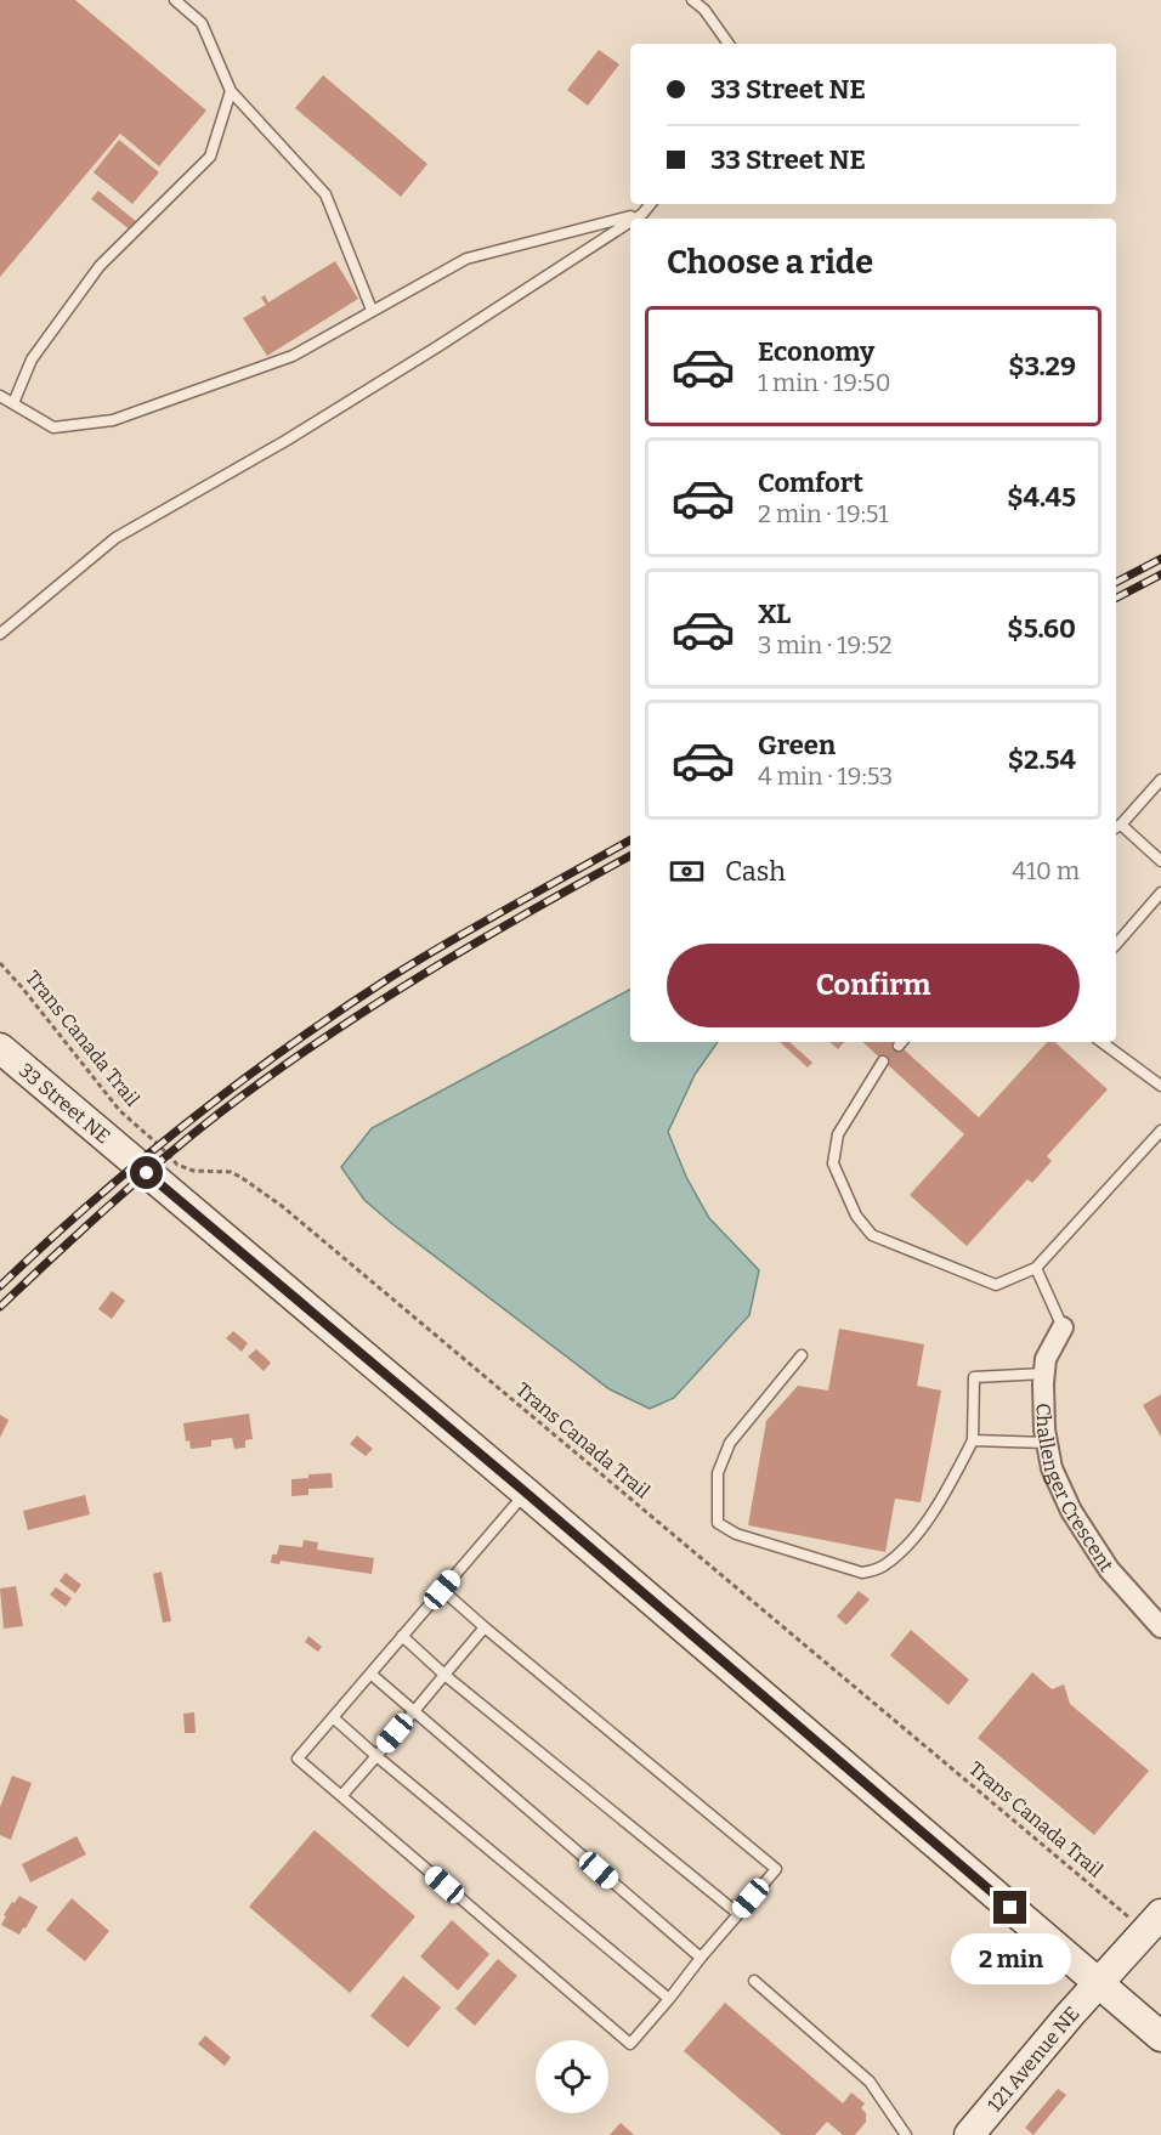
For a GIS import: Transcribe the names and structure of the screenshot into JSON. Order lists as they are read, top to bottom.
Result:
{
  "streets": {
    "street": ["33 Street NE", "Challenger Crescent", "121 Avenue NE"],
    "path": ["Trans Canada Trail"]
  },
  "crossings": [
    ["Trans Canada Trail", "121 Avenue NE"],
    ["33 Street NE", "121 Avenue NE"]
  ],
  "page": {
    "banner": ["33 Street NE", "33 Street NE"],
    "heading": "Choose a ride",
    "list": [
      {
        "name": "Economy",
        "note": "1 min · 19:50",
        "value": "$3.29"
      },
      {
        "name": "Comfort",
        "note": "2 min · 19:51",
        "value": "$4.45"
      },
      {
        "name": "XL",
        "note": "3 min · 19:52",
        "value": "$5.60"
      },
      {
        "name": "Green",
        "note": "4 min · 19:53",
        "value": "$2.54"
      }
    ],
    "pay": ["Cash", "410 m"],
    "buttons": "Confirm",
    "bubble": "2 min"
  }
}
